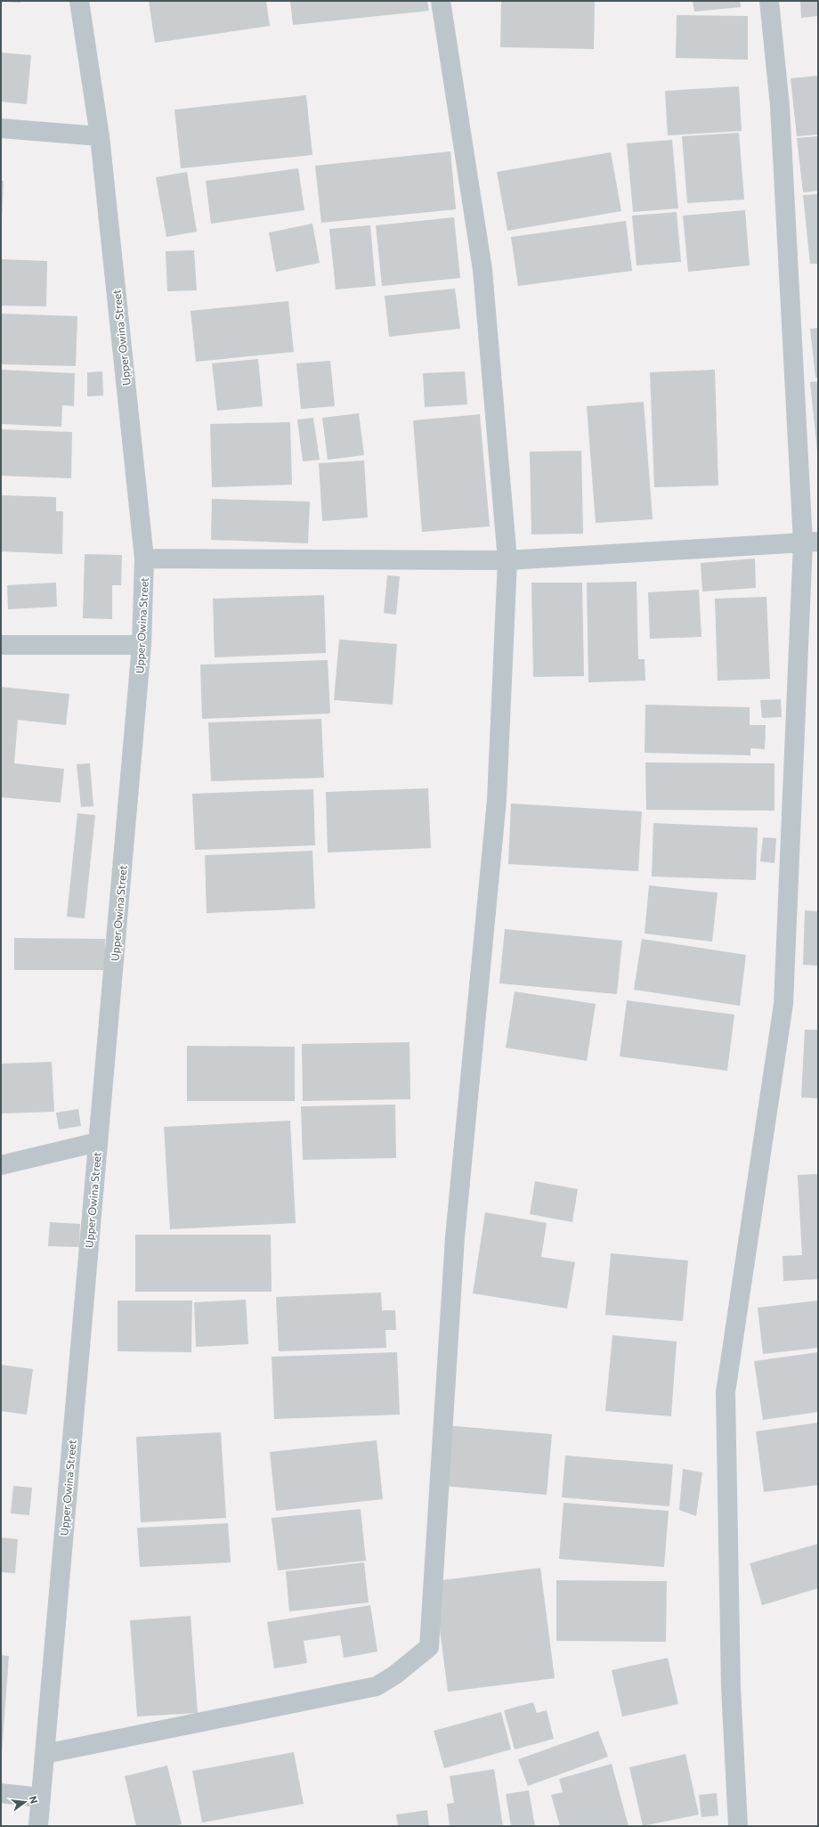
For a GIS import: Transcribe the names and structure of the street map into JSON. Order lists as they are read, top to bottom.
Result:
{
  "streets": {
    "street": ["Upper Owina Street"]
  },
  "north": "right"
}
